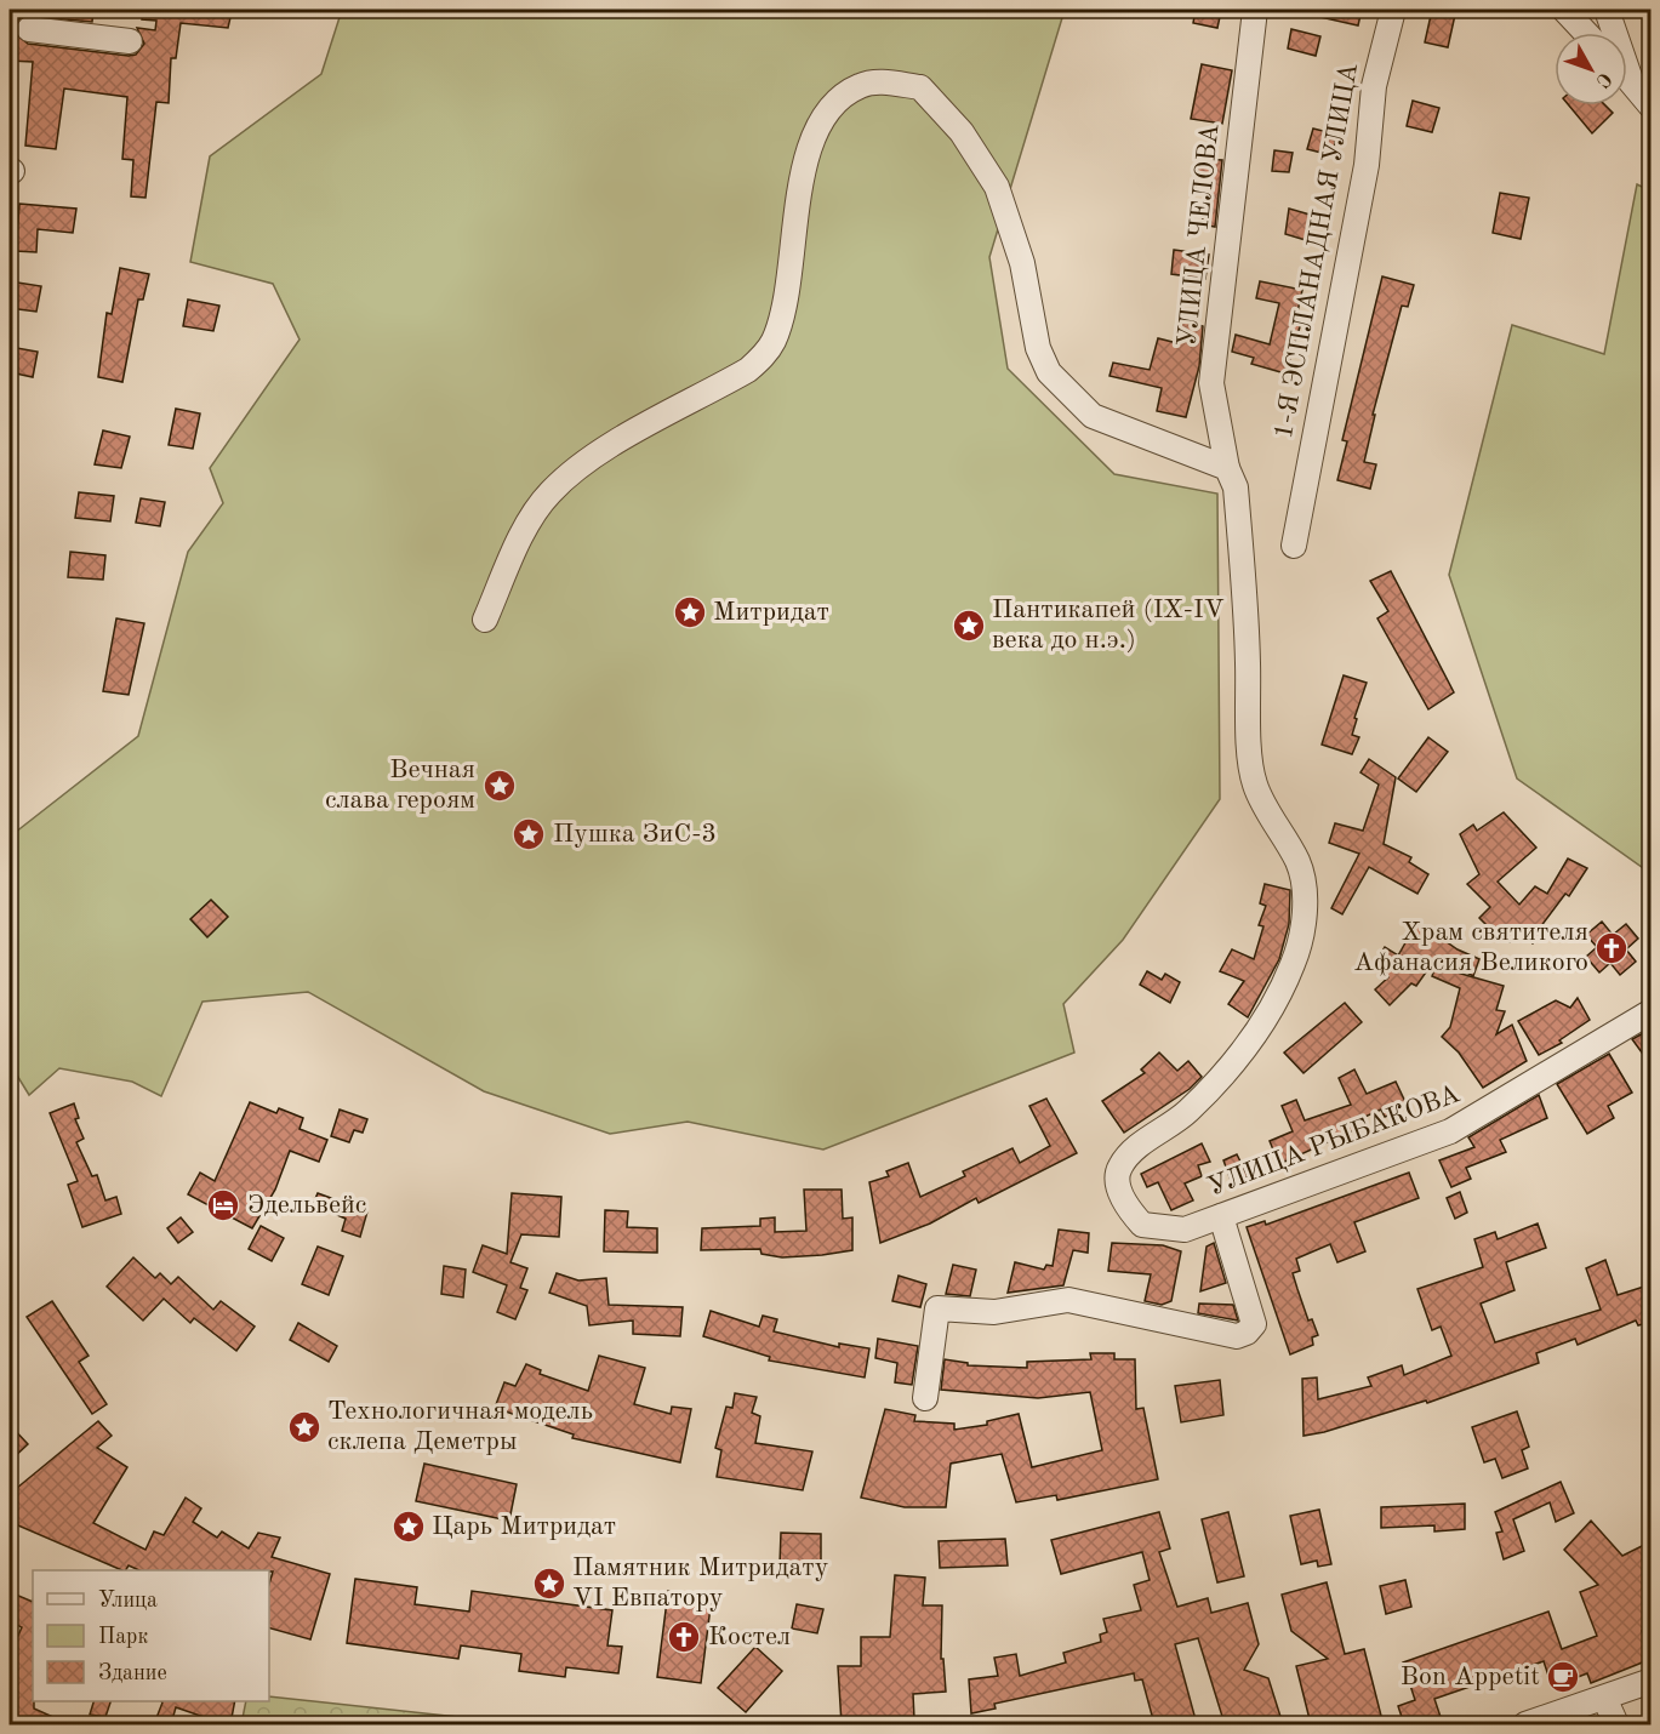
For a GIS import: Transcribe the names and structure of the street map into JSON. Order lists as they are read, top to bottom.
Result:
{
  "streets": {
    "street": ["УЛИЦА ЧЕЛОВА", "1-Я ЭСПЛАНАДНАЯ УЛИЦА", "УЛИЦА РЫБАКОВА"]
  },
  "crossings": [
    ["УЛИЦА ЧЕЛОВА", "УЛИЦА РЫБАКОВА"]
  ],
  "places": {
    "place": [
      "Митридат",
      "Пантикапей (IX-IV века до н.э.)",
      "Вечная слава героям",
      "Пушка ЗиС-3",
      "Технологичная модель склепа Деметры",
      "Царь Митридат",
      "Памятник Митридату VI Евпатору"
    ],
    "church": ["Храм святителя Афанасия Великого", "Костел"],
    "hotel": ["Эдельвейс"],
    "cafe": ["Bon Appetit"]
  },
  "legend": ["Улица", "Парк", "Здание"],
  "north": "bottom right"
}
